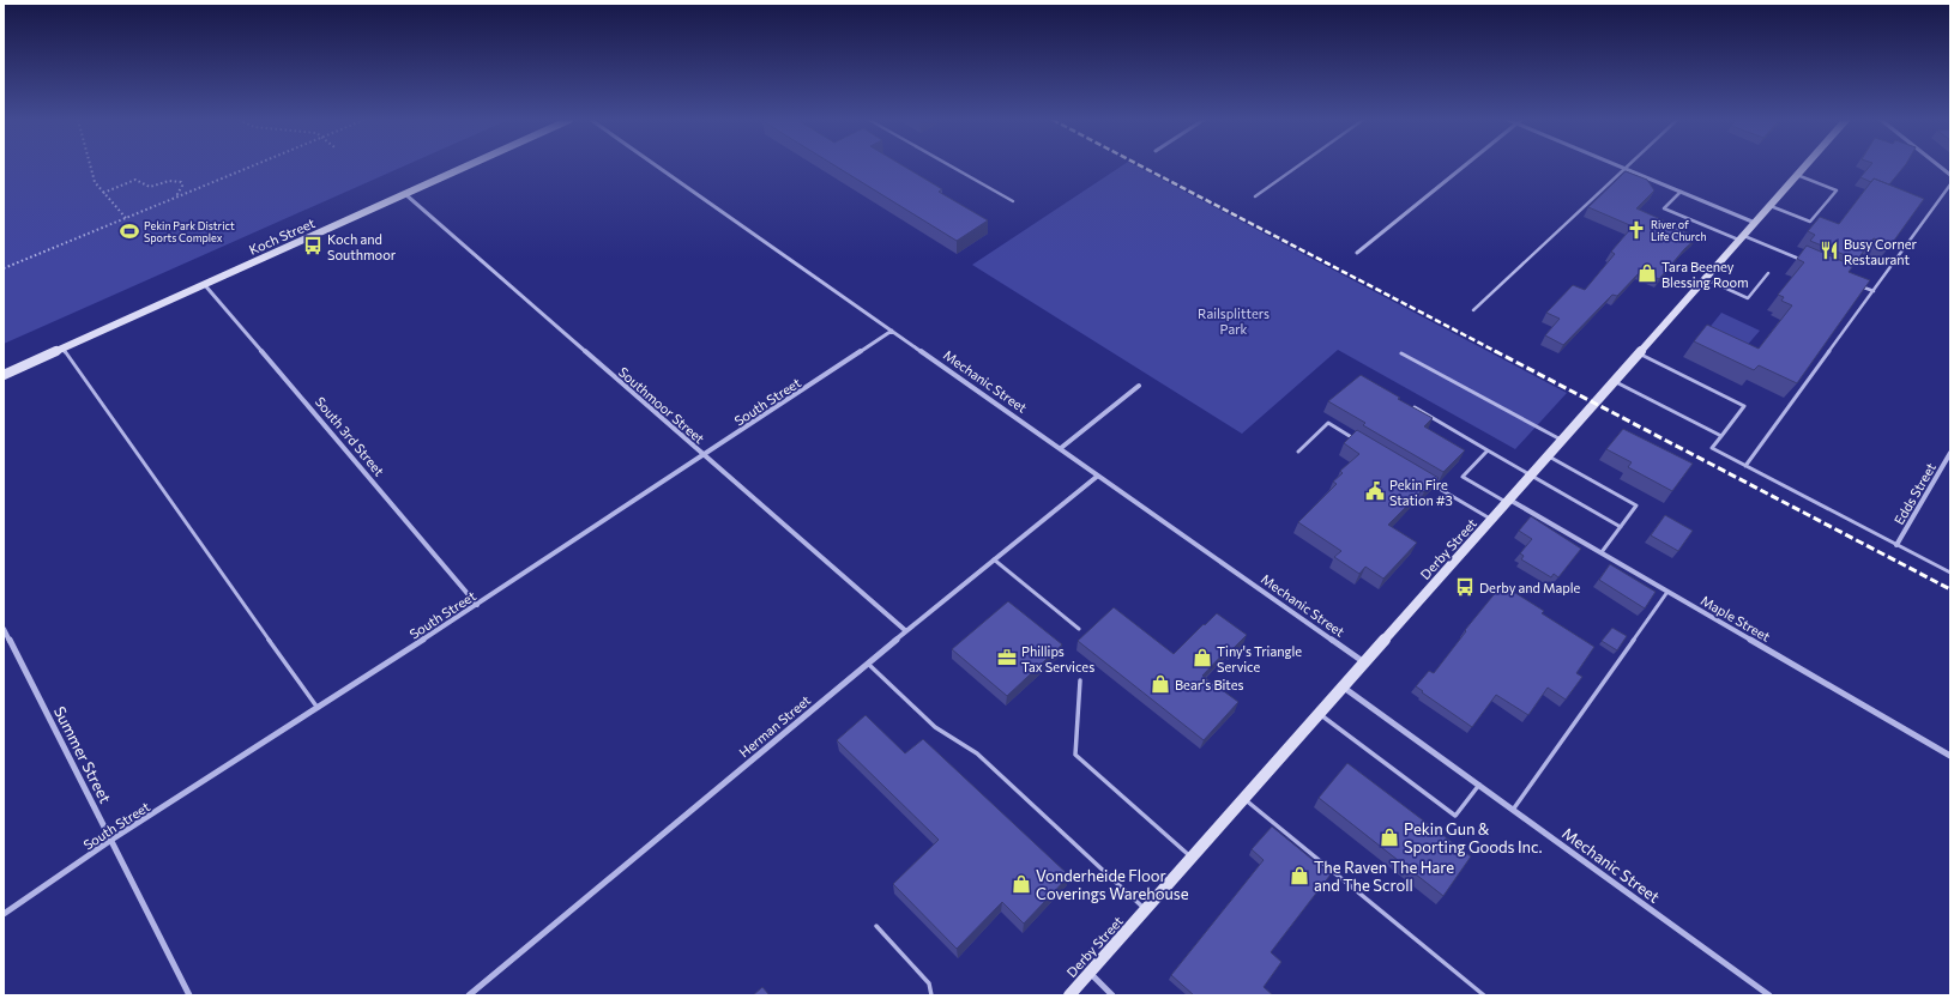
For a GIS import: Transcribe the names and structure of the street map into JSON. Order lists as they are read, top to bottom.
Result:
{
  "streets": {
    "main road": ["Koch Street", "Derby Street"],
    "street": [
      "Mechanic Street",
      "South Street",
      "Southmoor Street",
      "South 3rd Street",
      "Edds Street",
      "Maple Street",
      "Herman Street",
      "Summer Street"
    ]
  },
  "crossings": [
    ["Koch Street", "Southmoor Street"],
    ["Koch Street", "South 3rd Street"],
    ["Mechanic Street", "South Street"],
    ["Mechanic Street", "Derby Street"],
    ["Mechanic Street", "Herman Street"],
    ["South Street", "Southmoor Street"],
    ["South Street", "South 3rd Street"],
    ["South Street", "Summer Street"],
    ["Southmoor Street", "Herman Street"],
    ["Derby Street", "Maple Street"]
  ],
  "parks": ["Railsplitters Park"],
  "places": {
    "church": ["River of Life Church"],
    "sports": ["Pekin Park District Sports Complex"],
    "bus stop": ["Koch and Southmoor", "Derby and Maple"],
    "restaurant": ["Busy Corner Restaurant"],
    "shop": [
      "Tara Beeney Blessing Room",
      "Tiny's Triangle Service",
      "Bear's Bites",
      "Pekin Gun & Sporting Goods Inc.",
      "The Raven The Hare and The Scroll",
      "Vonderheide Floor Coverings Warehouse"
    ],
    "public building": ["Pekin Fire Station #3"],
    "office": ["Phillips Tax Services"]
  }
}
